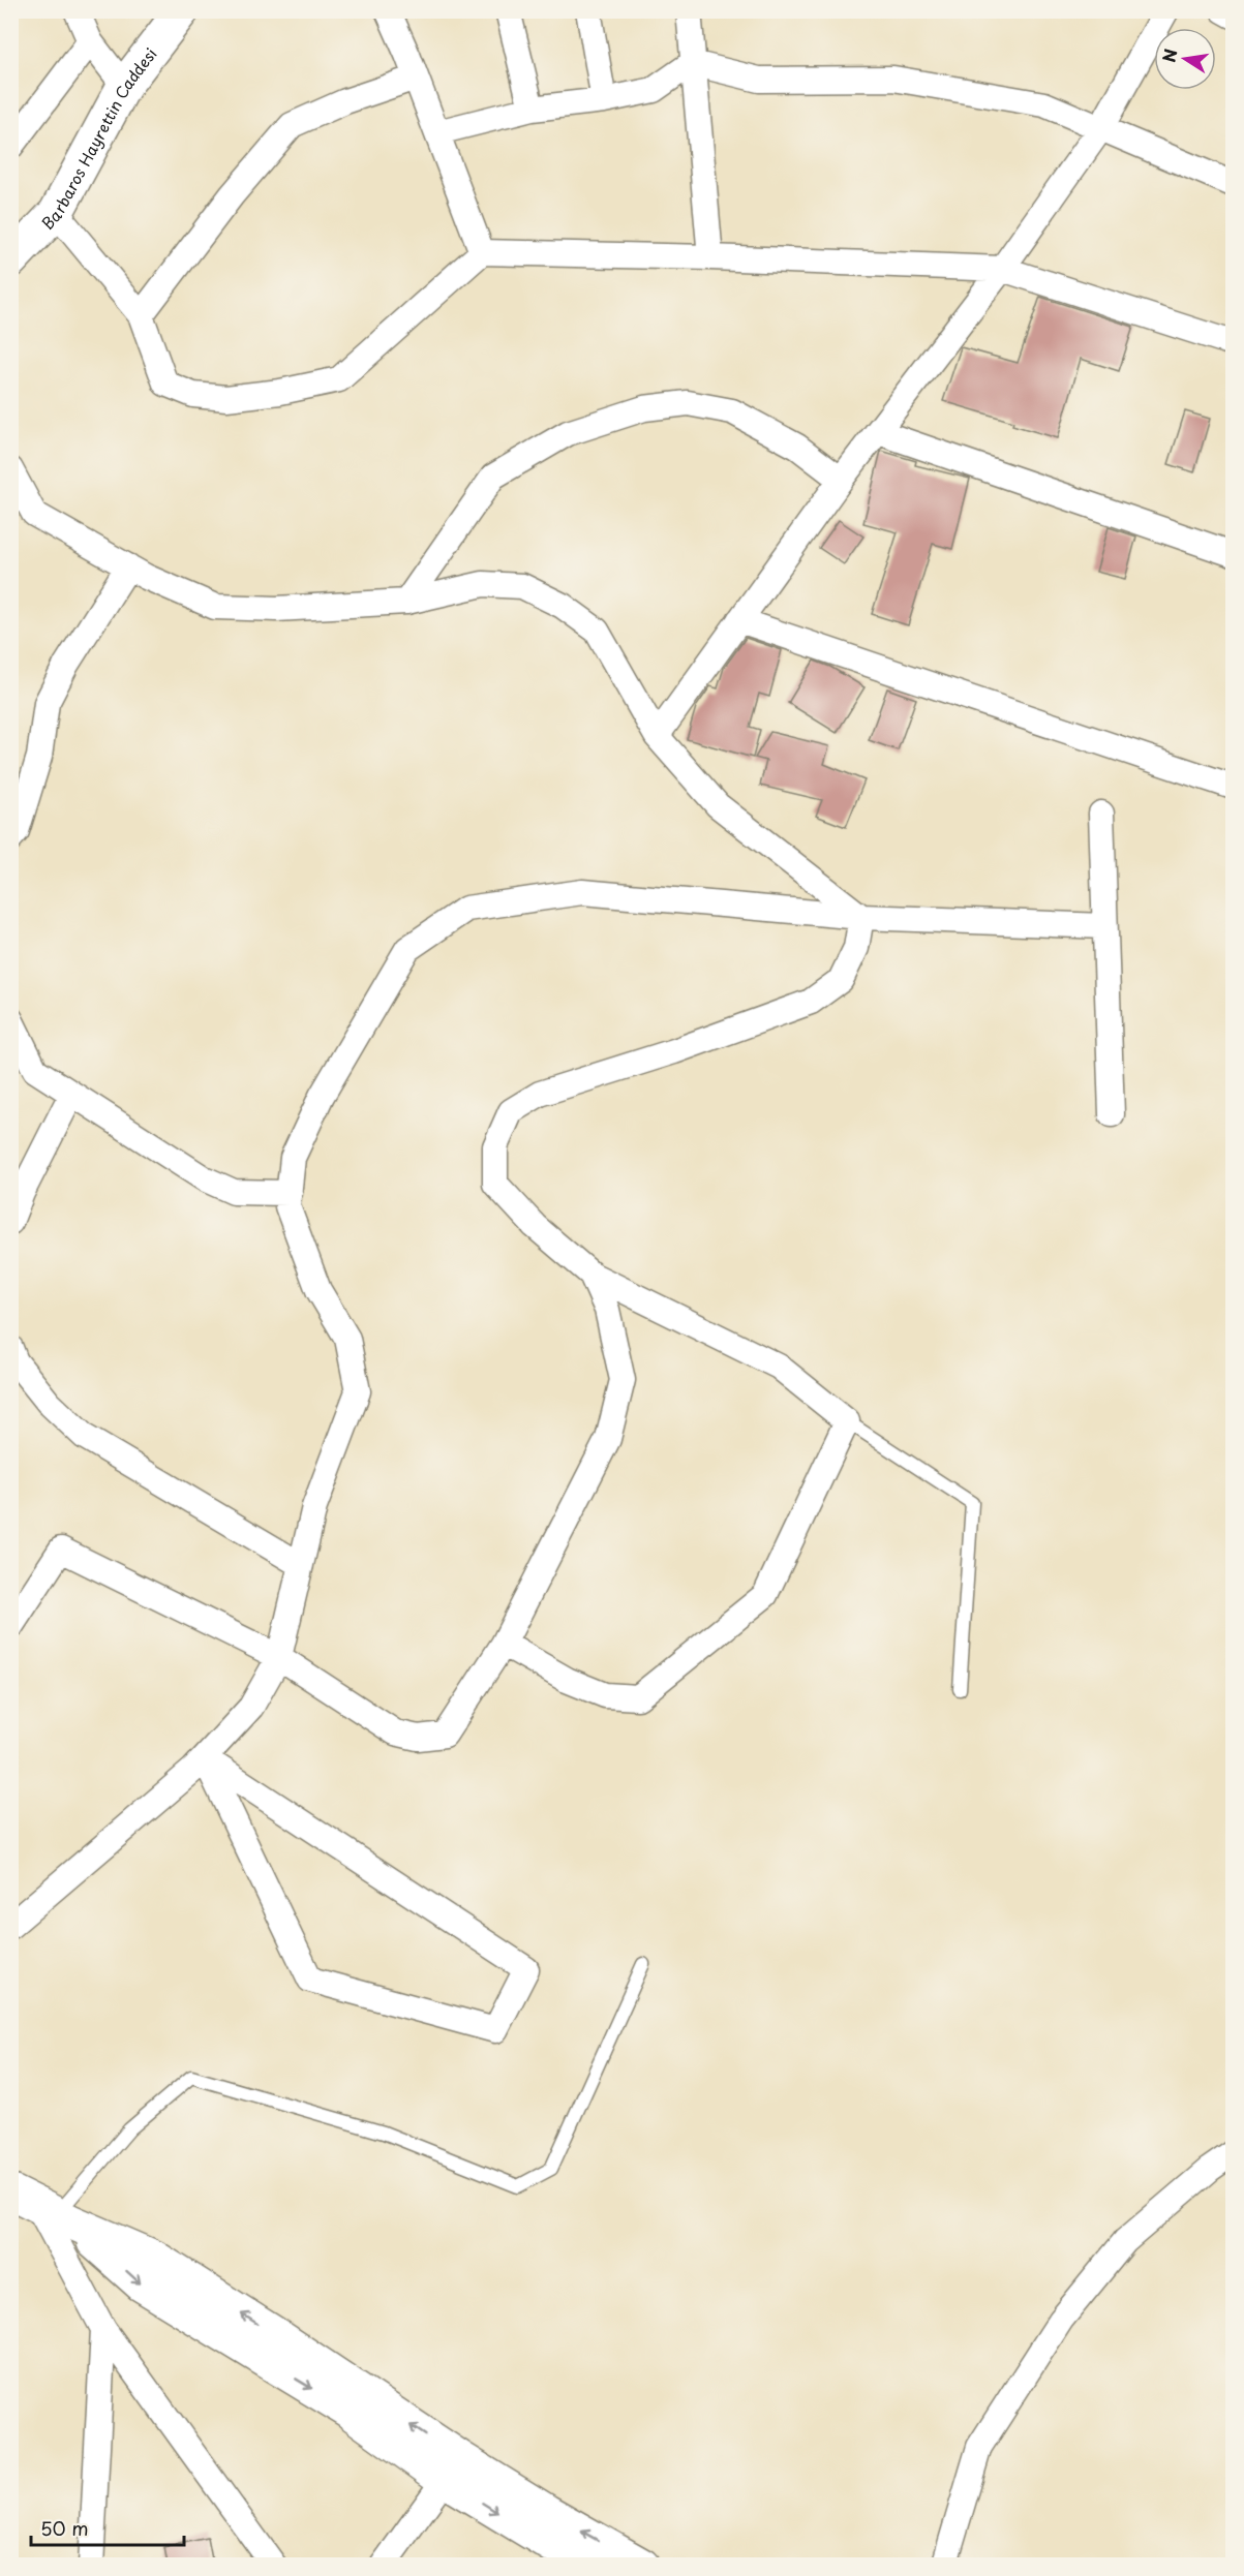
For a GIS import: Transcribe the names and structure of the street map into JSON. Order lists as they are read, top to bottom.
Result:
{
  "streets": {
    "main road": ["Barbaros Hayrettin Caddesi"]
  },
  "scale_bar": "50 m",
  "north": "left"
}
